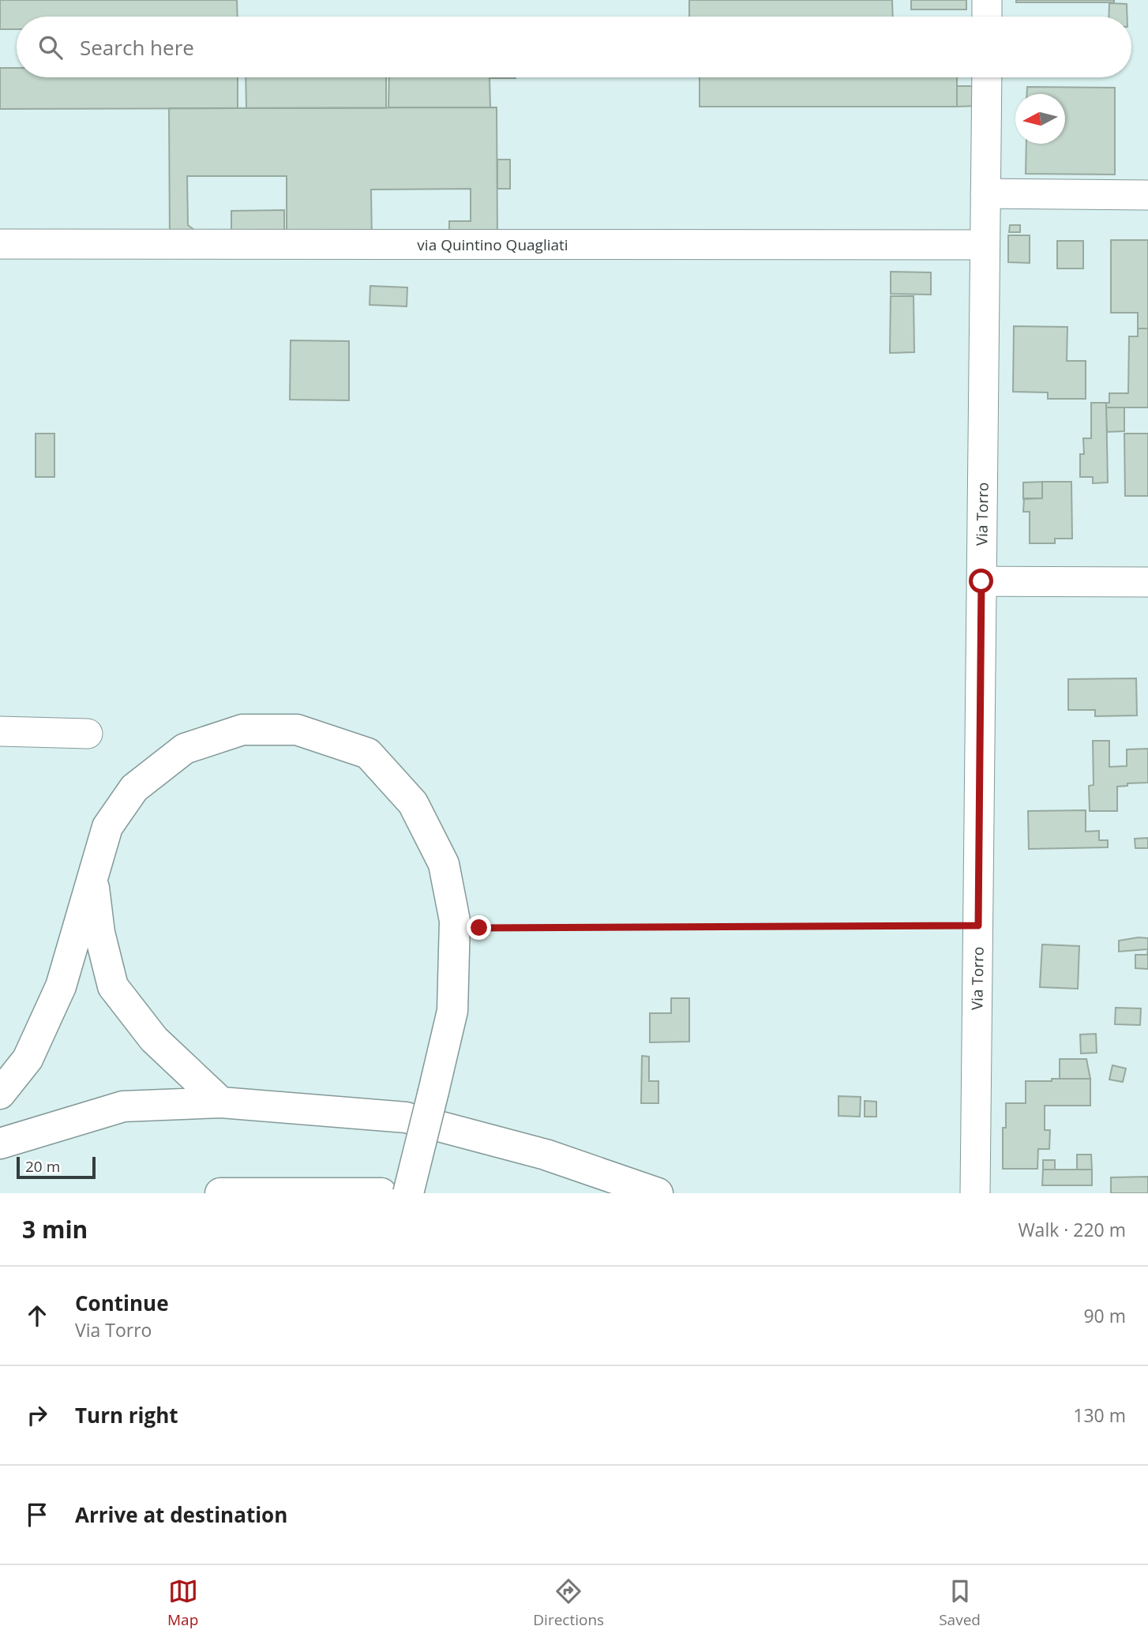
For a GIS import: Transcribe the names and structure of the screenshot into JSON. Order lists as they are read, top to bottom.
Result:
{
  "streets": {
    "street": ["via Quintino Quagliati", "Via Torro"]
  },
  "crossings": [
    ["via Quintino Quagliati", "Via Torro"]
  ],
  "scale_bar": "20 m",
  "north": "left",
  "page": {
    "search": "Search here",
    "scale": "20 m",
    "heading": ["3 min", "Walk · 220 m"],
    "list": [
      ["Continue", "Via Torro", "90 m"],
      ["Turn right", "130 m"],
      "Arrive at destination"
    ],
    "nav": ["Map", "Directions", "Saved"]
  }
}
